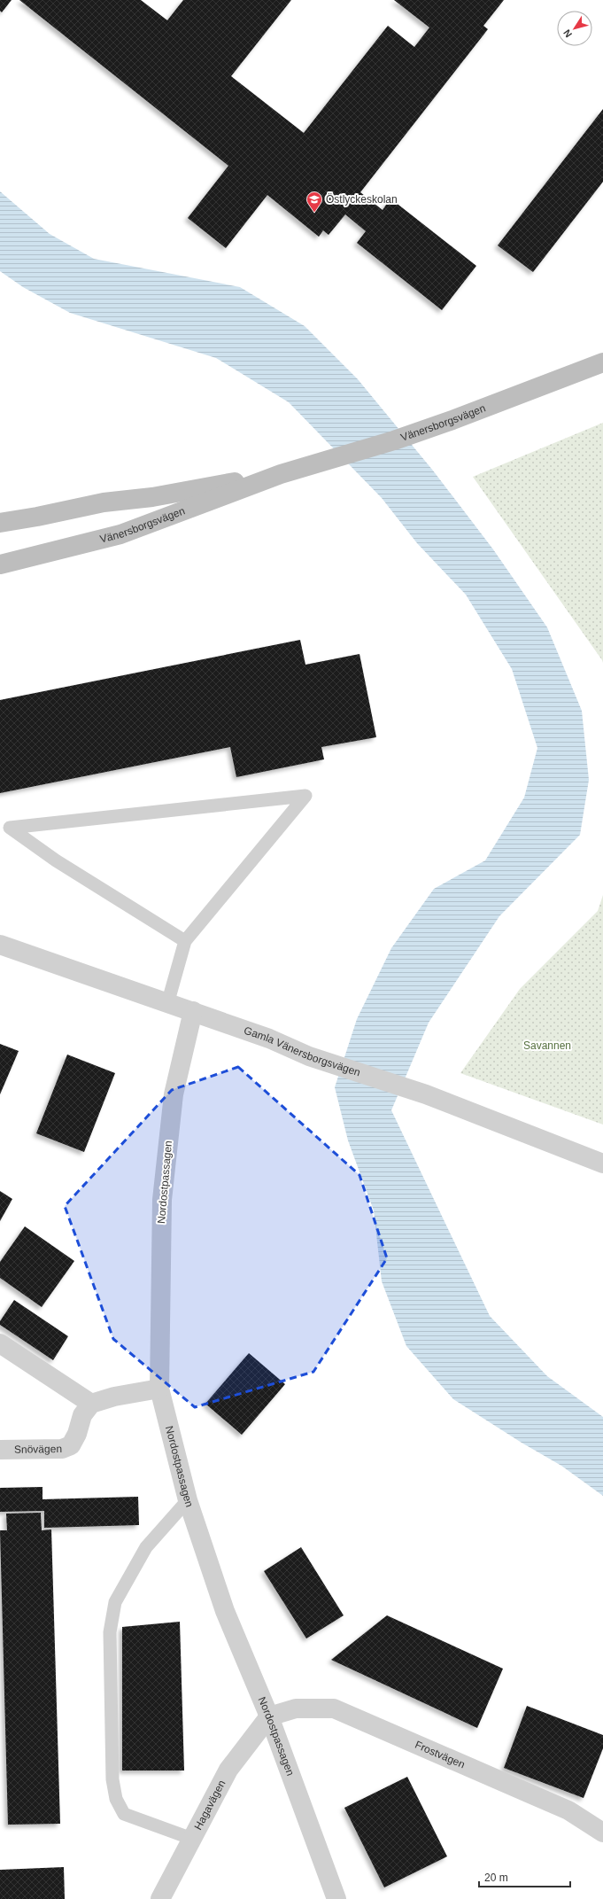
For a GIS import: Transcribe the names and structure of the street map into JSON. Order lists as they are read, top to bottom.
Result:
{
  "streets": {
    "main road": ["Vänersborgsvägen"],
    "street": [
      "Gamla Vänersborgsvägen",
      "Nordostpassagen",
      "Snövägen",
      "Frostvägen",
      "Hagavägen"
    ]
  },
  "crossings": [
    ["Gamla Vänersborgsvägen", "Nordostpassagen"],
    ["Nordostpassagen", "Frostvägen"],
    ["Nordostpassagen", "Hagavägen"],
    ["Frostvägen", "Hagavägen"]
  ],
  "parks": ["Savannen"],
  "places": {
    "school or university": ["Östlyckeskolan"]
  },
  "scale_bar": "20 m",
  "north": "bottom left"
}
